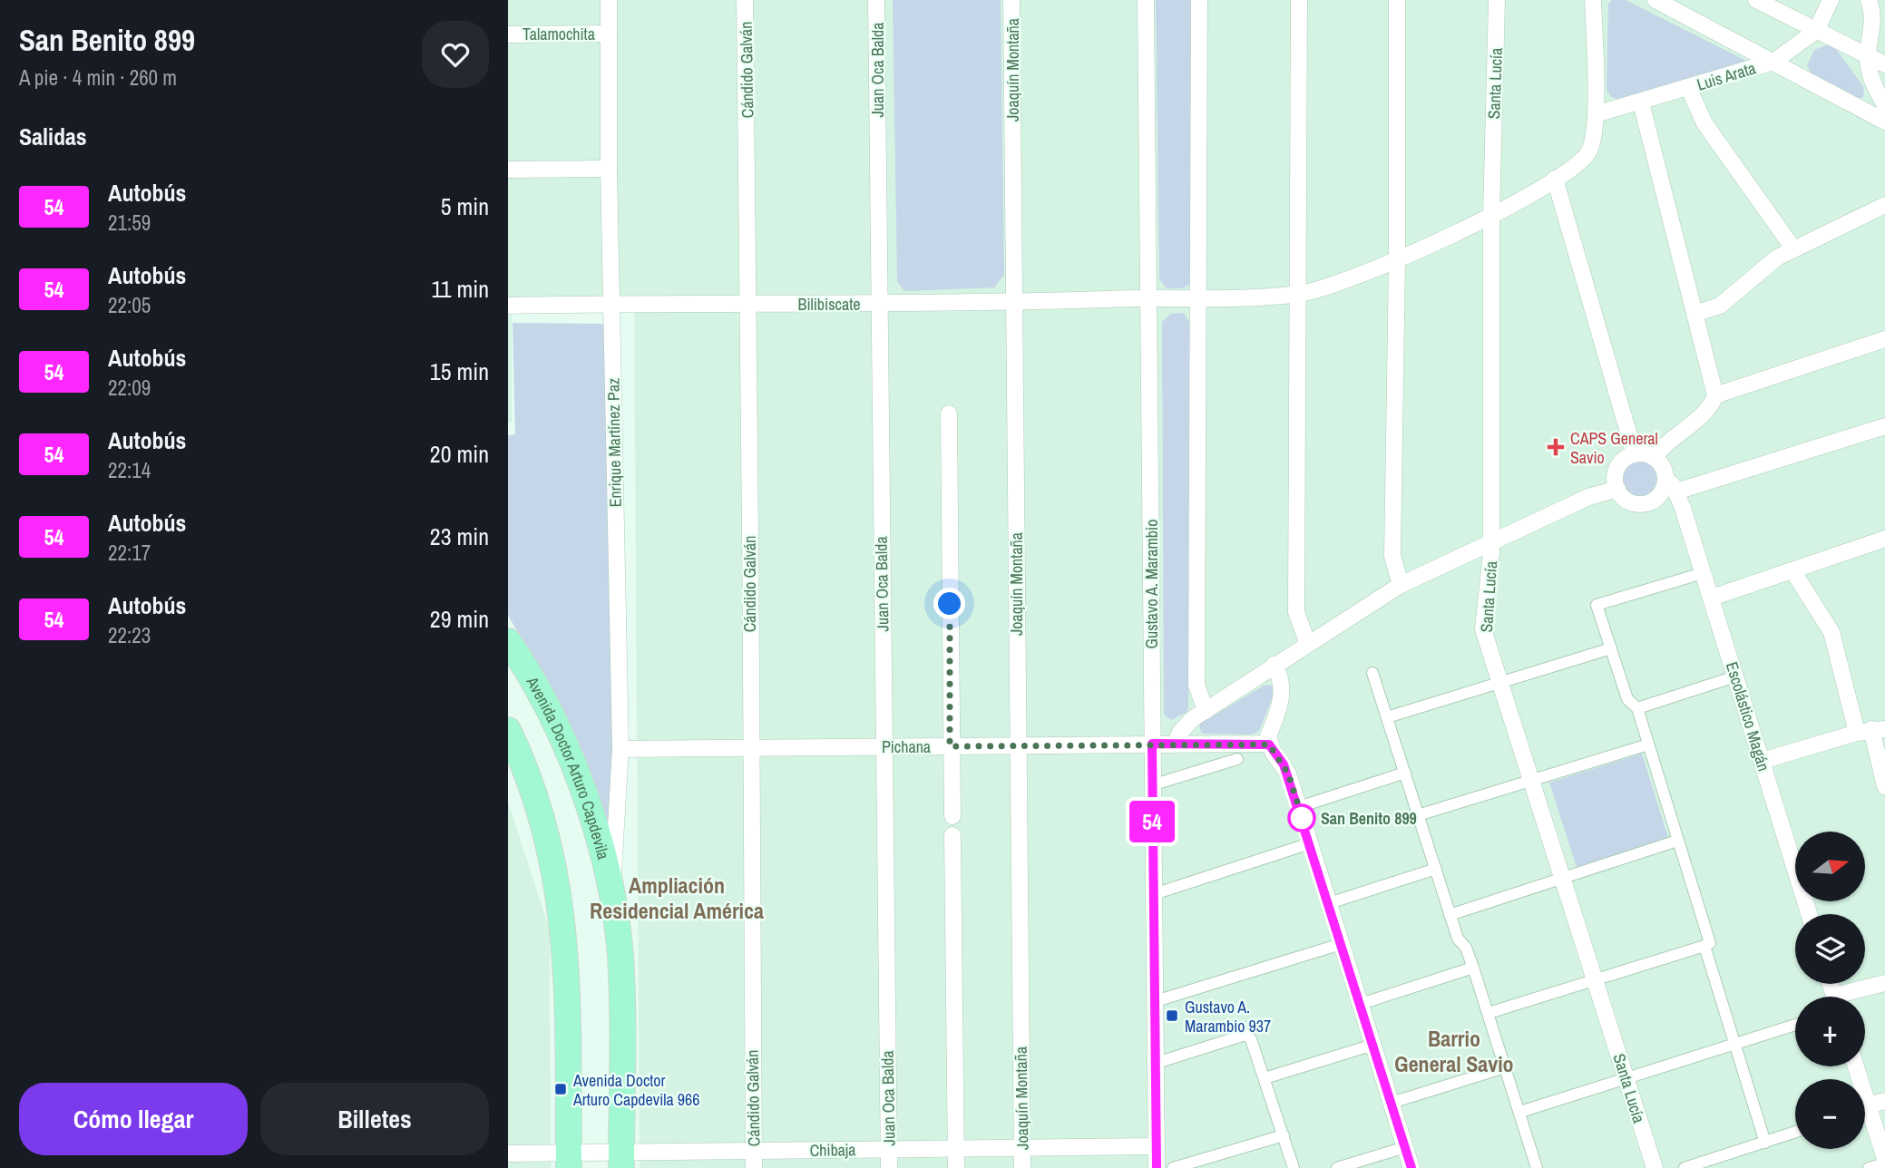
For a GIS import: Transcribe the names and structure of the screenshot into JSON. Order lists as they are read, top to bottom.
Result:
{
  "streets": {
    "main road": ["Avenida Doctor Arturo Capdevila"],
    "street": [
      "Talamochita",
      "Cándido Galván",
      "Juan Oca Balda",
      "Joaquín Montaña",
      "Luis Arata",
      "Santa Lucía",
      "Bilibiscate",
      "Enrique Martínez Paz",
      "Gustavo A. Marambio",
      "Escolástico Magán",
      "Pichana",
      "Chibaja"
    ]
  },
  "crossings": [
    ["Talamochita", "Enrique Martínez Paz"],
    ["Cándido Galván", "Bilibiscate"],
    ["Cándido Galván", "Pichana"],
    ["Cándido Galván", "Chibaja"],
    ["Juan Oca Balda", "Bilibiscate"],
    ["Juan Oca Balda", "Pichana"],
    ["Juan Oca Balda", "Chibaja"],
    ["Joaquín Montaña", "Bilibiscate"],
    ["Joaquín Montaña", "Pichana"],
    ["Joaquín Montaña", "Chibaja"],
    ["Luis Arata", "Bilibiscate"],
    ["Santa Lucía", "Bilibiscate"],
    ["Bilibiscate", "Enrique Martínez Paz"],
    ["Bilibiscate", "Gustavo A. Marambio"],
    ["Enrique Martínez Paz", "Pichana"],
    ["Enrique Martínez Paz", "Avenida Doctor Arturo Capdevila"],
    ["Gustavo A. Marambio", "Pichana"],
    ["Gustavo A. Marambio", "Chibaja"],
    ["Avenida Doctor Arturo Capdevila", "Chibaja"]
  ],
  "districts": ["Ampliación Residencial América", "Barrio General Savio"],
  "places": {
    "health": ["CAPS General Savio"],
    "other": ["San Benito 899"],
    "transit": ["Gustavo A. Marambio 937", "Avenida Doctor Arturo Capdevila 966"]
  },
  "lines": ["bus line 54"],
  "north": "right",
  "page": {
    "heading": [
      ["San Benito 899", "A pie · 4 min · 260 m"],
      "Salidas"
    ],
    "on_map": "54",
    "list": [
      {
        "mark": "54",
        "name": "Autobús",
        "note": "21:59",
        "value": "5 min"
      },
      {
        "mark": "54",
        "name": "Autobús",
        "note": "22:05",
        "value": "11 min"
      },
      {
        "mark": "54",
        "name": "Autobús",
        "note": "22:09",
        "value": "15 min"
      },
      {
        "mark": "54",
        "name": "Autobús",
        "note": "22:14",
        "value": "20 min"
      },
      {
        "mark": "54",
        "name": "Autobús",
        "note": "22:17",
        "value": "23 min"
      },
      {
        "mark": "54",
        "name": "Autobús",
        "note": "22:23",
        "value": "29 min"
      }
    ],
    "map_buttons": ["+", "−"],
    "buttons": ["Cómo llegar", "Billetes"]
  }
}
